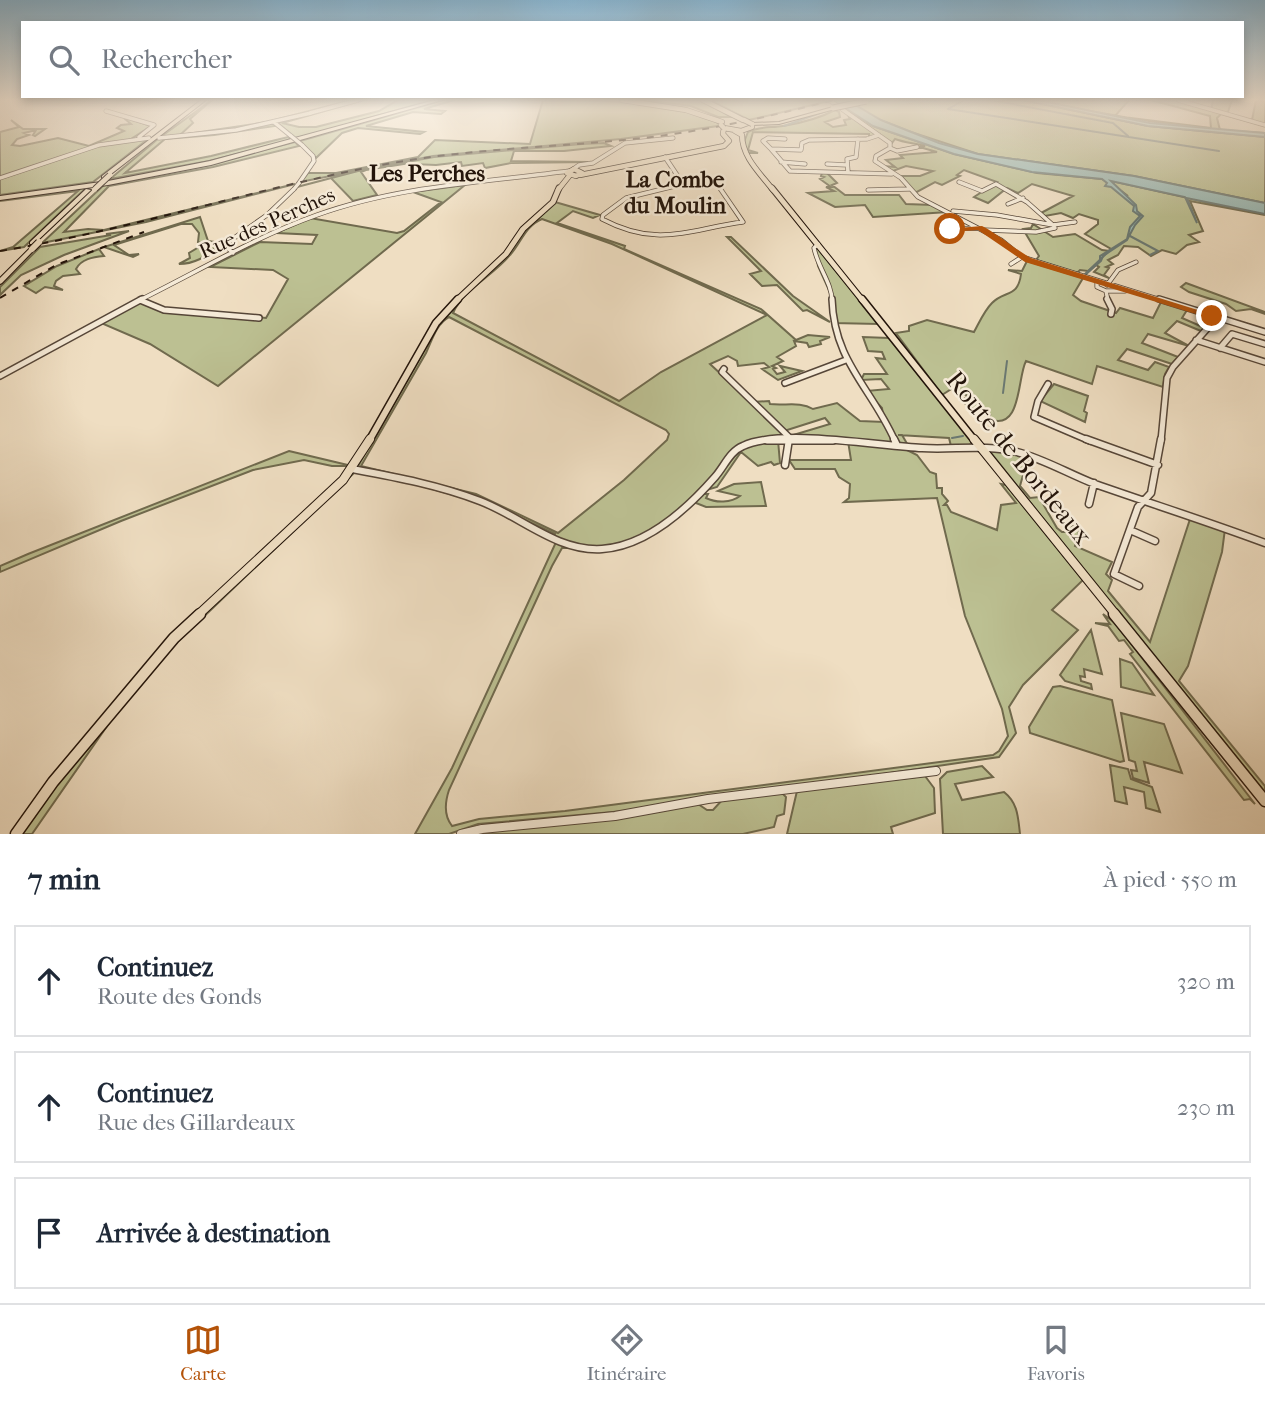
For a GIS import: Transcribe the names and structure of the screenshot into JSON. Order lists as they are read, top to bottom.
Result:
{
  "streets": {
    "main road": ["Route de Bordeaux"],
    "street": ["Rue des Perches"]
  },
  "districts": ["Les Perches", "La Combe du Moulin"],
  "page": {
    "search": "Rechercher",
    "heading": ["7 min", "À pied · 550 m"],
    "list": [
      ["Continuez", "Route des Gonds", "320 m"],
      ["Continuez", "Rue des Gillardeaux", "230 m"],
      "Arrivée à destination"
    ],
    "nav": ["Carte", "Itinéraire", "Favoris"]
  }
}
